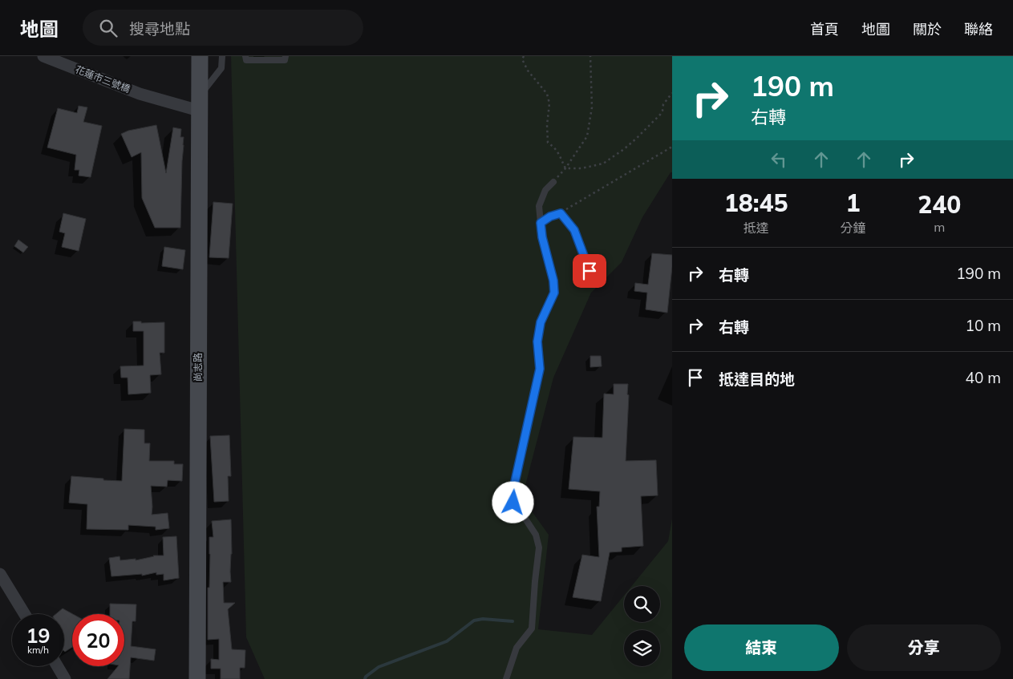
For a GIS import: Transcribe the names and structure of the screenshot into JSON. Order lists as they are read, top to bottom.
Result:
{
  "streets": {
    "street": ["花蓮市三號橋", "尚志路"]
  },
  "crossings": [
    ["花蓮市三號橋", "尚志路"]
  ],
  "page": {
    "header": "地圖",
    "search": "搜尋地點",
    "nav": [
      "首頁",
      "地圖",
      "關於",
      "聯絡"
    ],
    "turn": ["190 m", "右轉"],
    "eta": [
      "18:45",
      "抵達",
      "1",
      "分鐘",
      "240",
      "m"
    ],
    "list": [
      {
        "name": "右轉",
        "value": "190 m"
      },
      {
        "name": "右轉",
        "value": "10 m"
      },
      {
        "name": "抵達目的地",
        "value": "40 m"
      }
    ],
    "speed": "19 km/h",
    "limit": "20",
    "buttons": ["結束", "分享"]
  }
}
